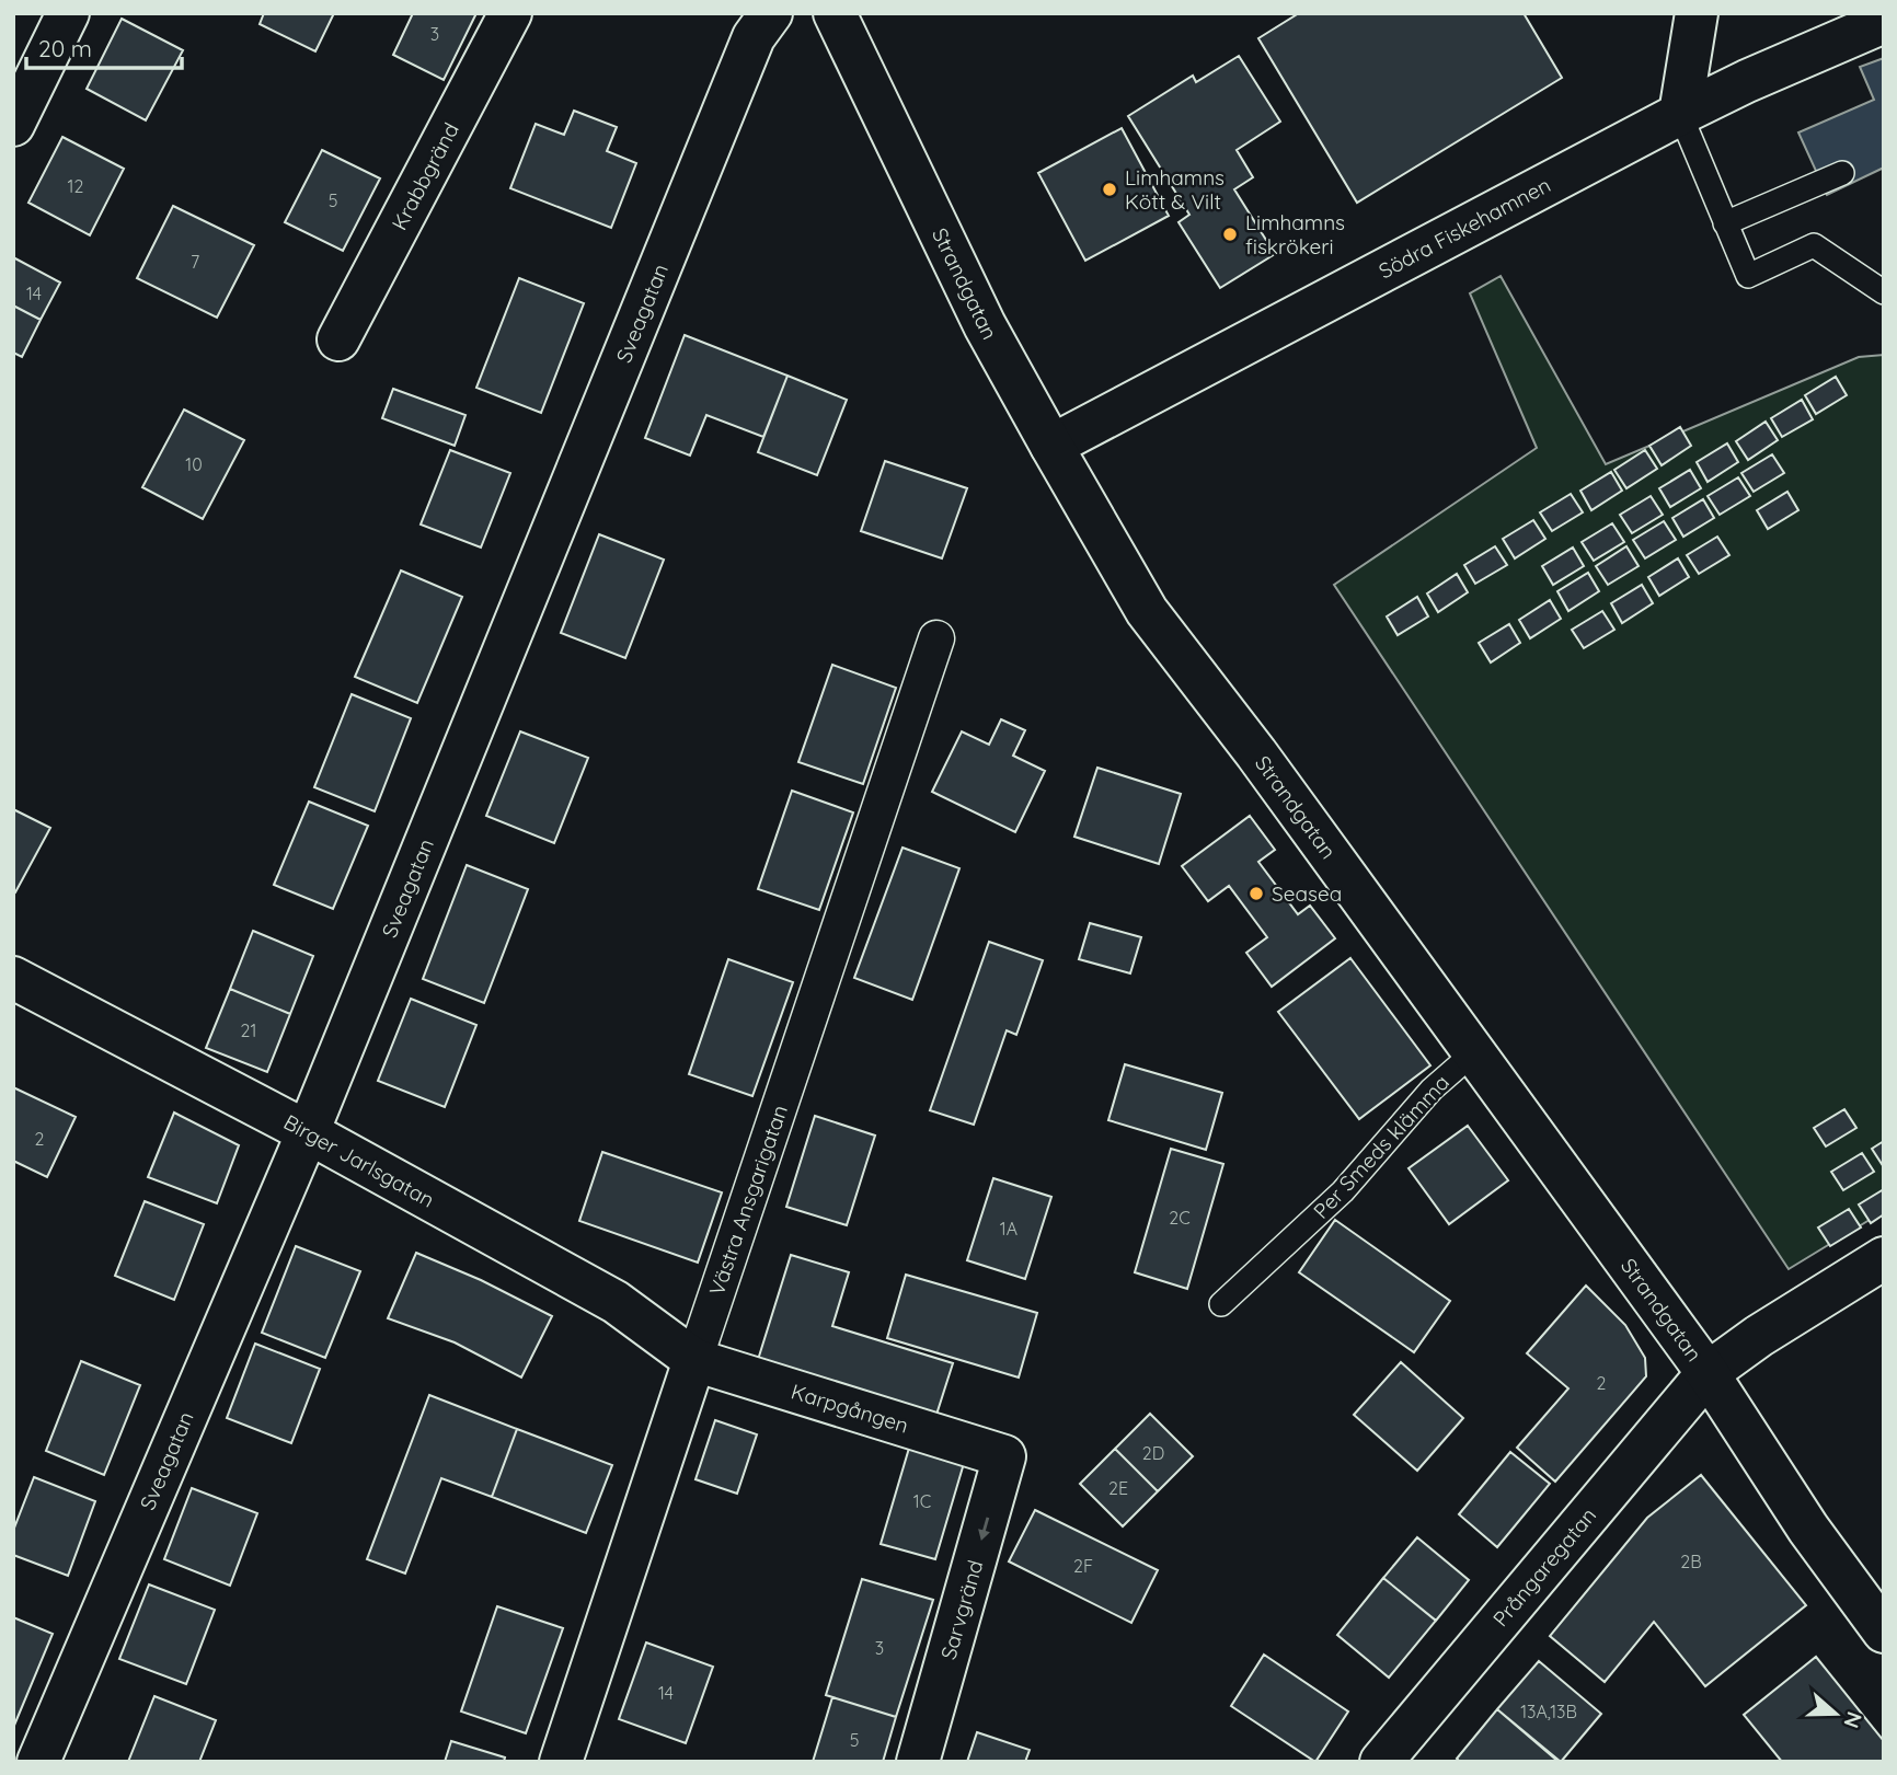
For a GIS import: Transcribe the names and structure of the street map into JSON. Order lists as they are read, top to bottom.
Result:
{
  "streets": {
    "street": [
      "Krabbgränd",
      "Södra Fiskehamnen",
      "Strandgatan",
      "Sveagatan",
      "Birger Jarlsgatan",
      "Västra Ansgarigatan",
      "Karpgången",
      "Prångaregatan",
      "Sarvgränd"
    ],
    "lane": ["Per Smeds klämma"]
  },
  "crossings": [
    ["Södra Fiskehamnen", "Strandgatan"],
    ["Strandgatan", "Per Smeds klämma"],
    ["Strandgatan", "Prångaregatan"],
    ["Sveagatan", "Birger Jarlsgatan"],
    ["Birger Jarlsgatan", "Västra Ansgarigatan"],
    ["Birger Jarlsgatan", "Karpgången"],
    ["Västra Ansgarigatan", "Karpgången"],
    ["Karpgången", "Sarvgränd"]
  ],
  "one_way": ["Sarvgränd"],
  "places": ["Limhamns Kött & Vilt", "Limhamns fiskrökeri", "Seasea"],
  "house_numbers": [
    "3",
    "12",
    "5",
    "7",
    "14",
    "10",
    "21",
    "2",
    "2C",
    "1A",
    "2",
    "2D",
    "2E",
    "1C",
    "2B",
    "2F",
    "3",
    "14",
    "13A,13B",
    "5"
  ],
  "scale_bar": "20 m",
  "north": "right"
}
